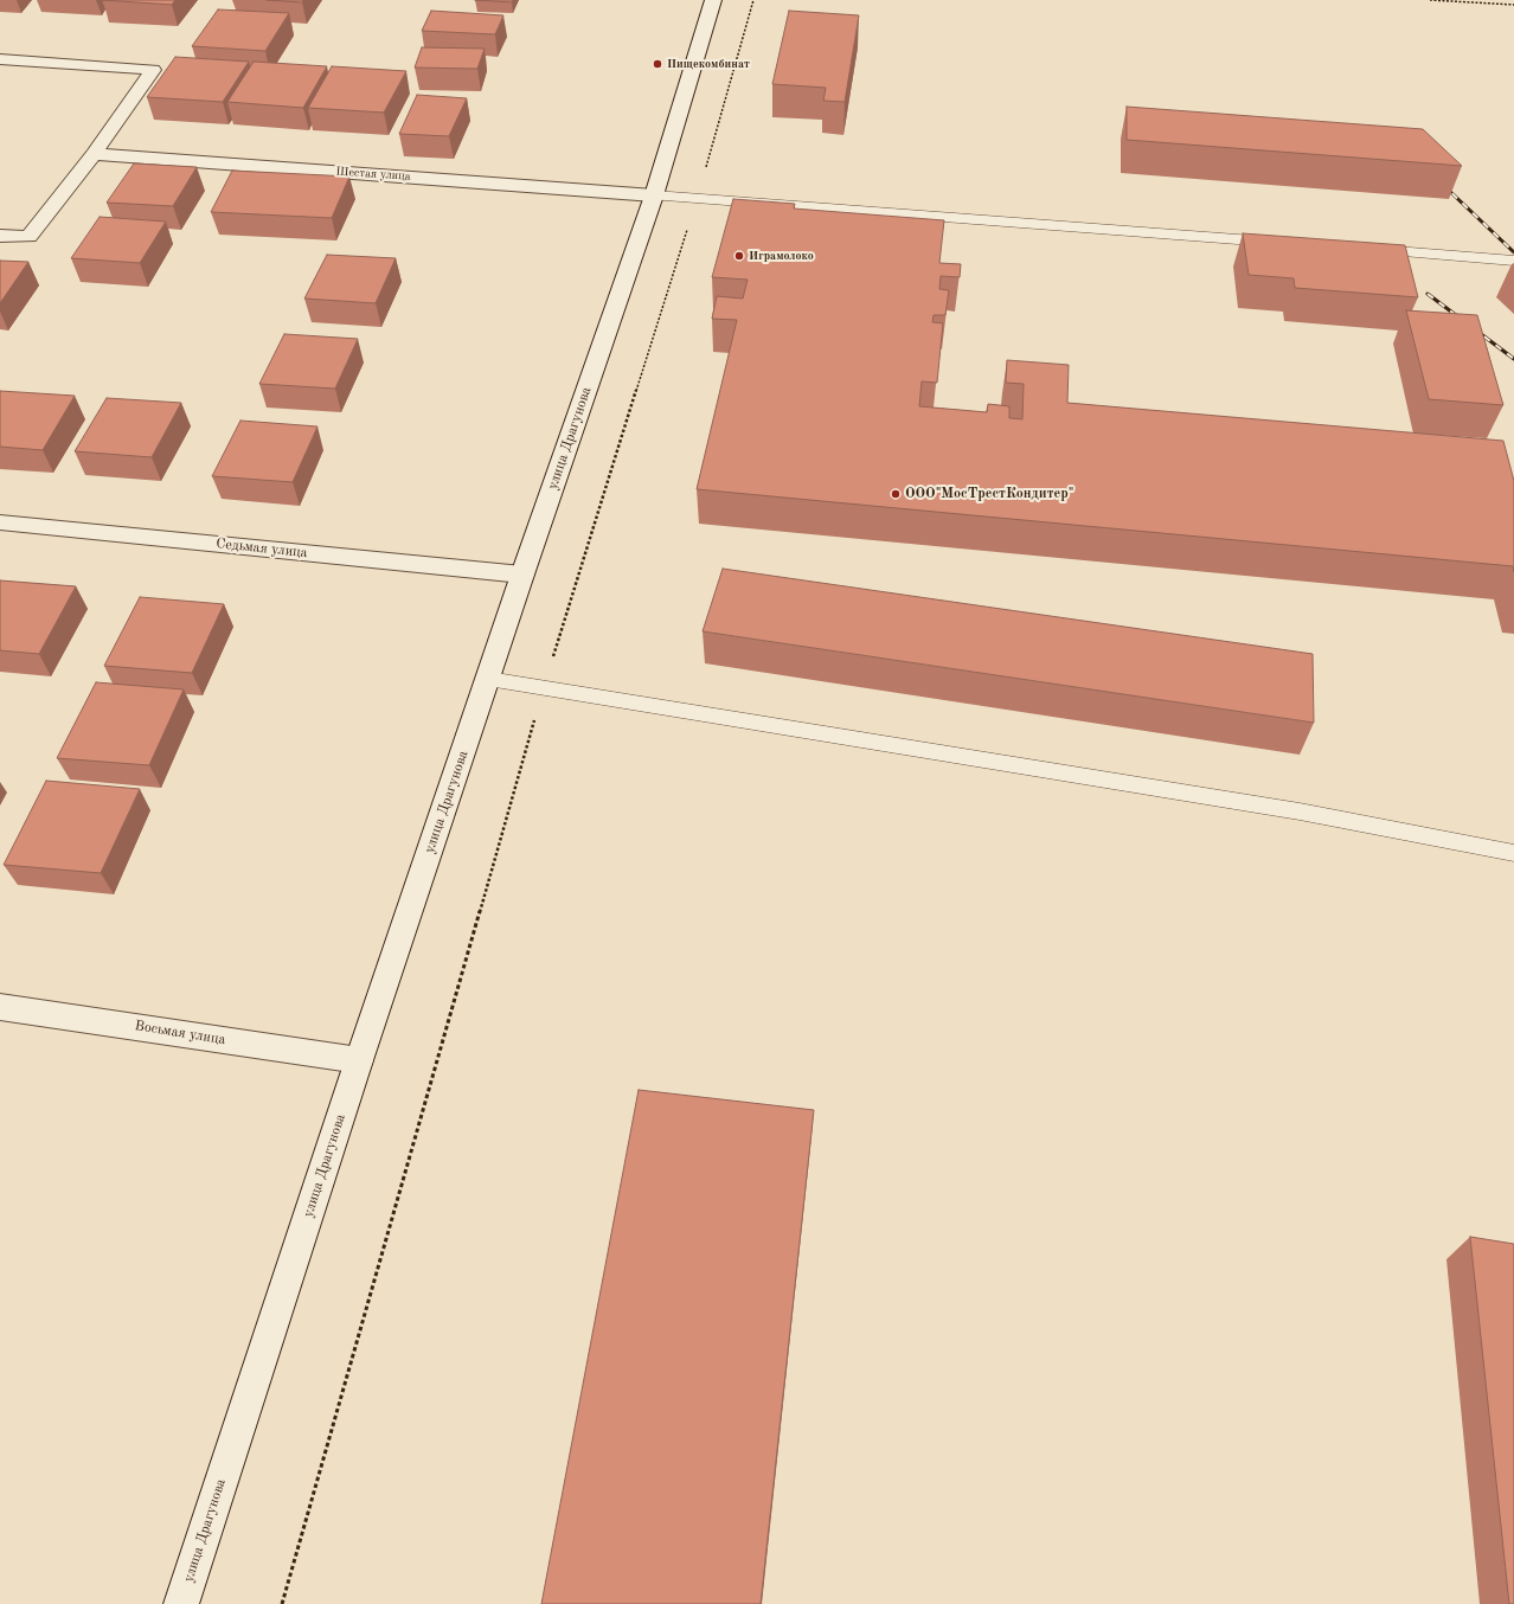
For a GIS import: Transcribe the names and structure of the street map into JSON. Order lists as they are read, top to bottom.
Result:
{
  "streets": {
    "street": [
      "Шестая улица",
      "улица Драгунова",
      "Седьмая улица",
      "Восьмая улица"
    ]
  },
  "crossings": [
    ["Шестая улица", "улица Драгунова"],
    ["улица Драгунова", "Седьмая улица"],
    ["улица Драгунова", "Восьмая улица"]
  ],
  "places": ["Пищекомбинат", "Играмолоко", "ООО\"МосТрестКондитер\""]
}
